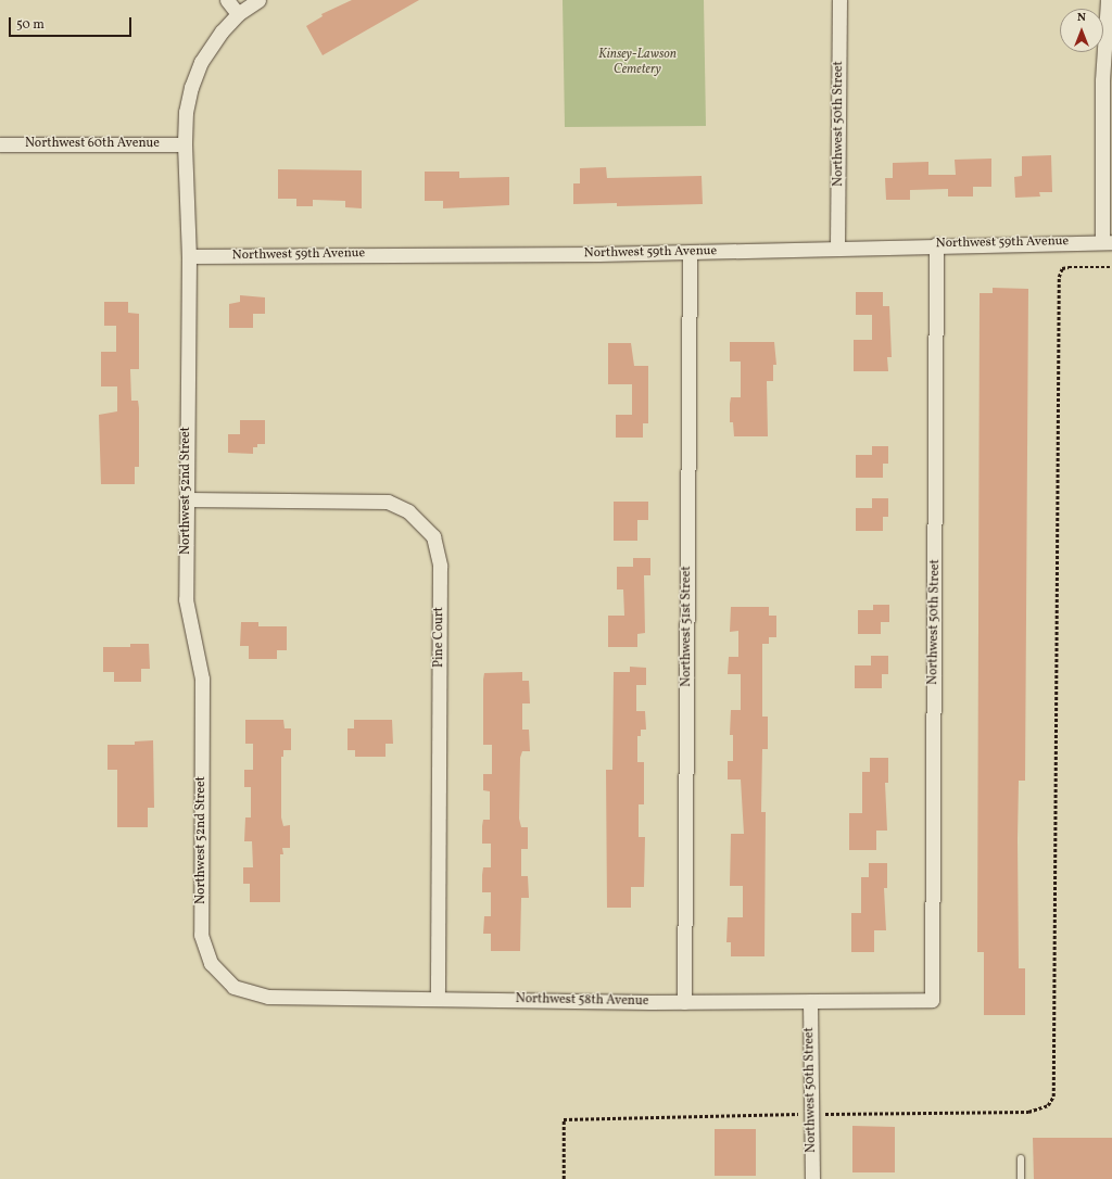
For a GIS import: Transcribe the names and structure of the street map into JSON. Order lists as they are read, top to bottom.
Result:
{
  "streets": {
    "street": [
      "Northwest 50th Street",
      "Northwest 60th Avenue",
      "Northwest 59th Avenue",
      "Northwest 52nd Street",
      "Northwest 51st Street",
      "Pine Court",
      "Northwest 58th Avenue"
    ]
  },
  "crossings": [
    ["Northwest 50th Street", "Northwest 59th Avenue"],
    ["Northwest 50th Street", "Northwest 58th Avenue"],
    ["Northwest 60th Avenue", "Northwest 52nd Street"],
    ["Northwest 59th Avenue", "Northwest 52nd Street"],
    ["Northwest 59th Avenue", "Northwest 51st Street"],
    ["Northwest 52nd Street", "Pine Court"],
    ["Northwest 52nd Street", "Northwest 58th Avenue"],
    ["Northwest 51st Street", "Northwest 58th Avenue"],
    ["Pine Court", "Northwest 58th Avenue"]
  ],
  "parks": ["Kinsey-Lawson Cemetery"],
  "scale_bar": "50 m",
  "north": "top"
}
